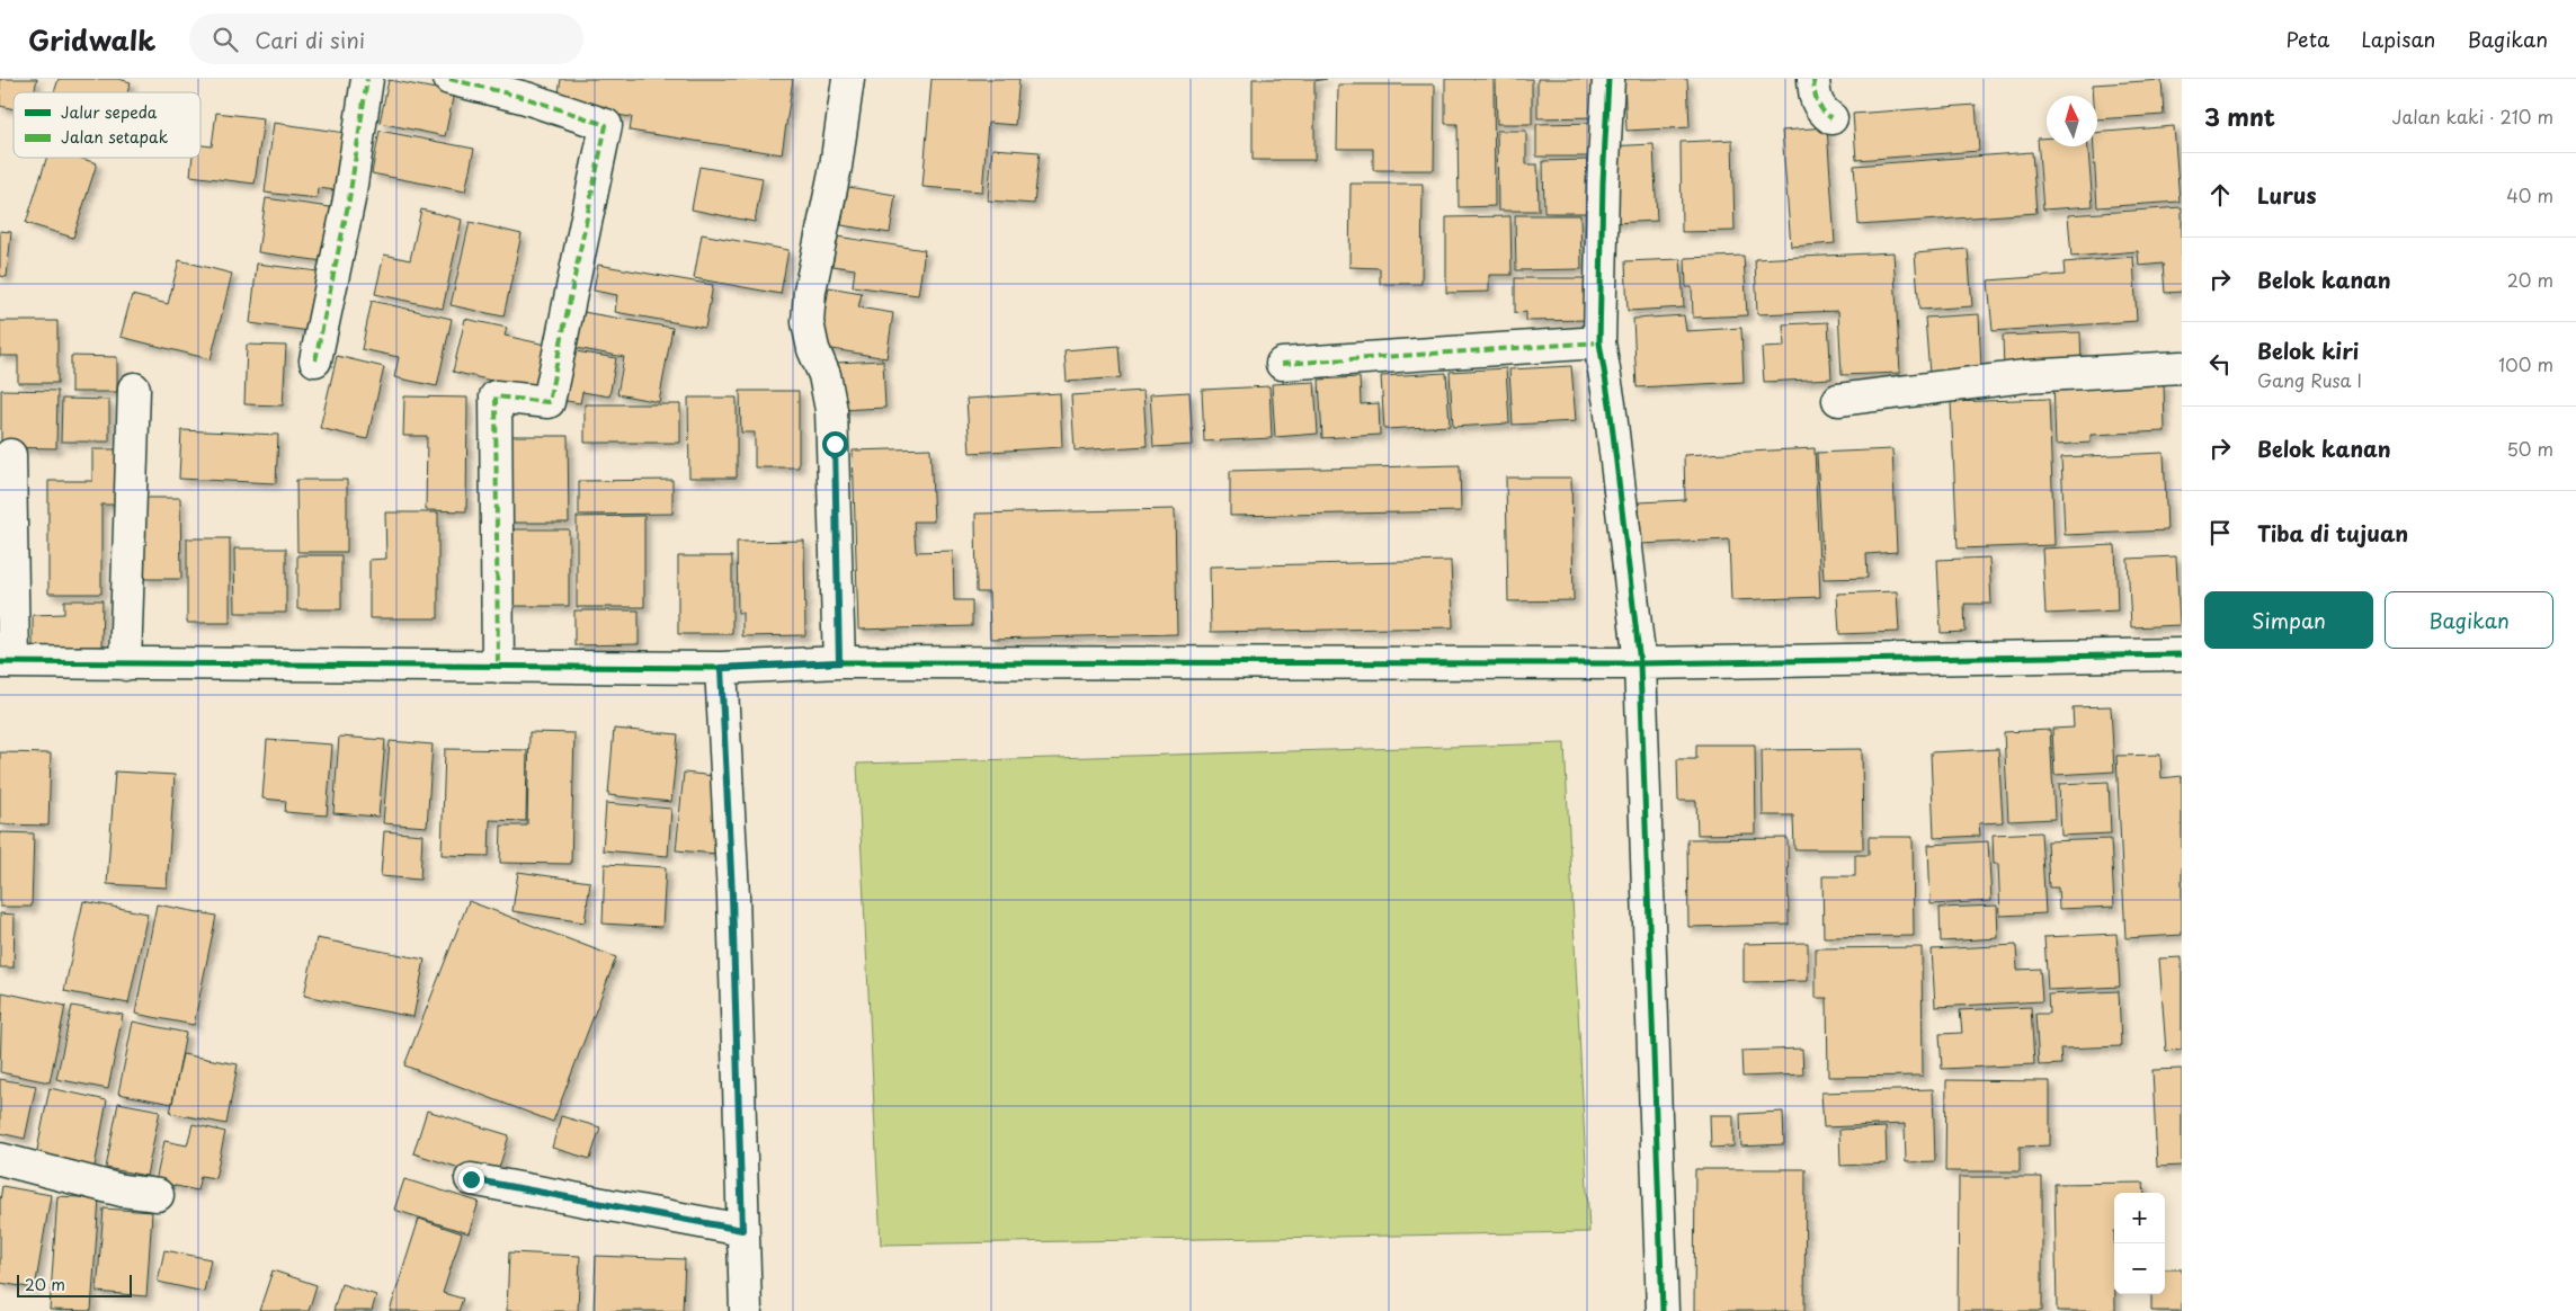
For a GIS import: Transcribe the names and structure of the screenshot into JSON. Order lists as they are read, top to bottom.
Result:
{
  "legend": ["Jalur sepeda", "Jalan setapak"],
  "scale_bar": "20 m",
  "north": "top",
  "page": {
    "header": "Gridwalk",
    "search": "Cari di sini",
    "nav": ["Peta", "Lapisan", "Bagikan"],
    "heading": ["3 mnt", "Jalan kaki · 210 m"],
    "list": [
      ["Lurus", "40 m"],
      ["Belok kanan", "20 m"],
      ["Belok kiri", "Gang Rusa I", "100 m"],
      ["Belok kanan", "50 m"],
      "Tiba di tujuan"
    ],
    "buttons": ["Simpan", "Bagikan"],
    "map_buttons": ["+", "−"],
    "scale": "20 m"
  }
}
